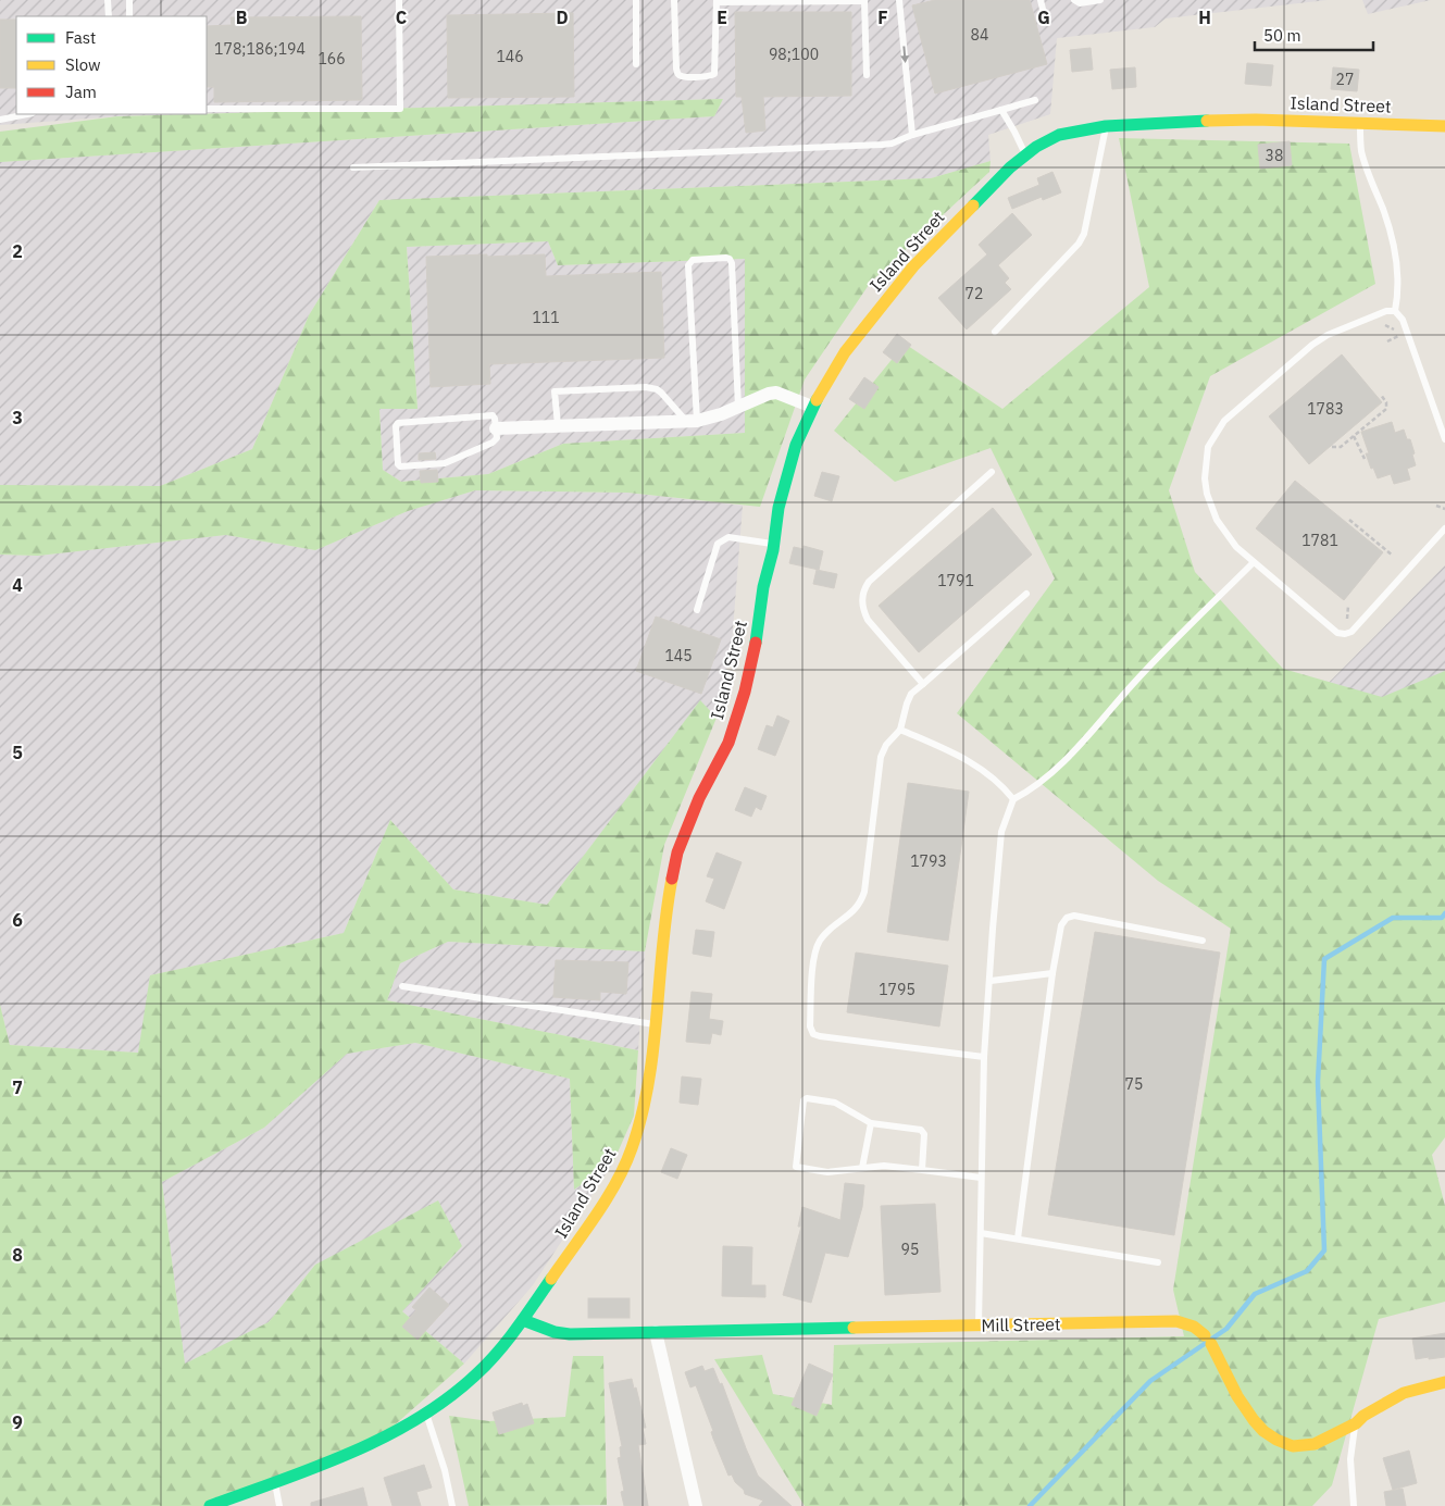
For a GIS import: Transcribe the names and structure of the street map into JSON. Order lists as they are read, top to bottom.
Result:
{
  "streets": {
    "street": ["Island Street", "Mill Street"]
  },
  "crossings": [
    ["Island Street", "Mill Street"]
  ],
  "house_numbers": [
    "84",
    "178;186;194",
    "98;100",
    "146",
    "166",
    "27",
    "38",
    "72",
    "111",
    "1783",
    "1781",
    "1791",
    "145",
    "1793",
    "1795",
    "75",
    "95"
  ],
  "legend": ["Fast", "Slow", "Jam"],
  "scale_bar": "50 m",
  "grid": {
    "columns": [
      "B",
      "C",
      "D",
      "E",
      "F",
      "G",
      "H"
    ],
    "rows": [
      "2",
      "3",
      "4",
      "5",
      "6",
      "7",
      "8",
      "9"
    ]
  }
}
